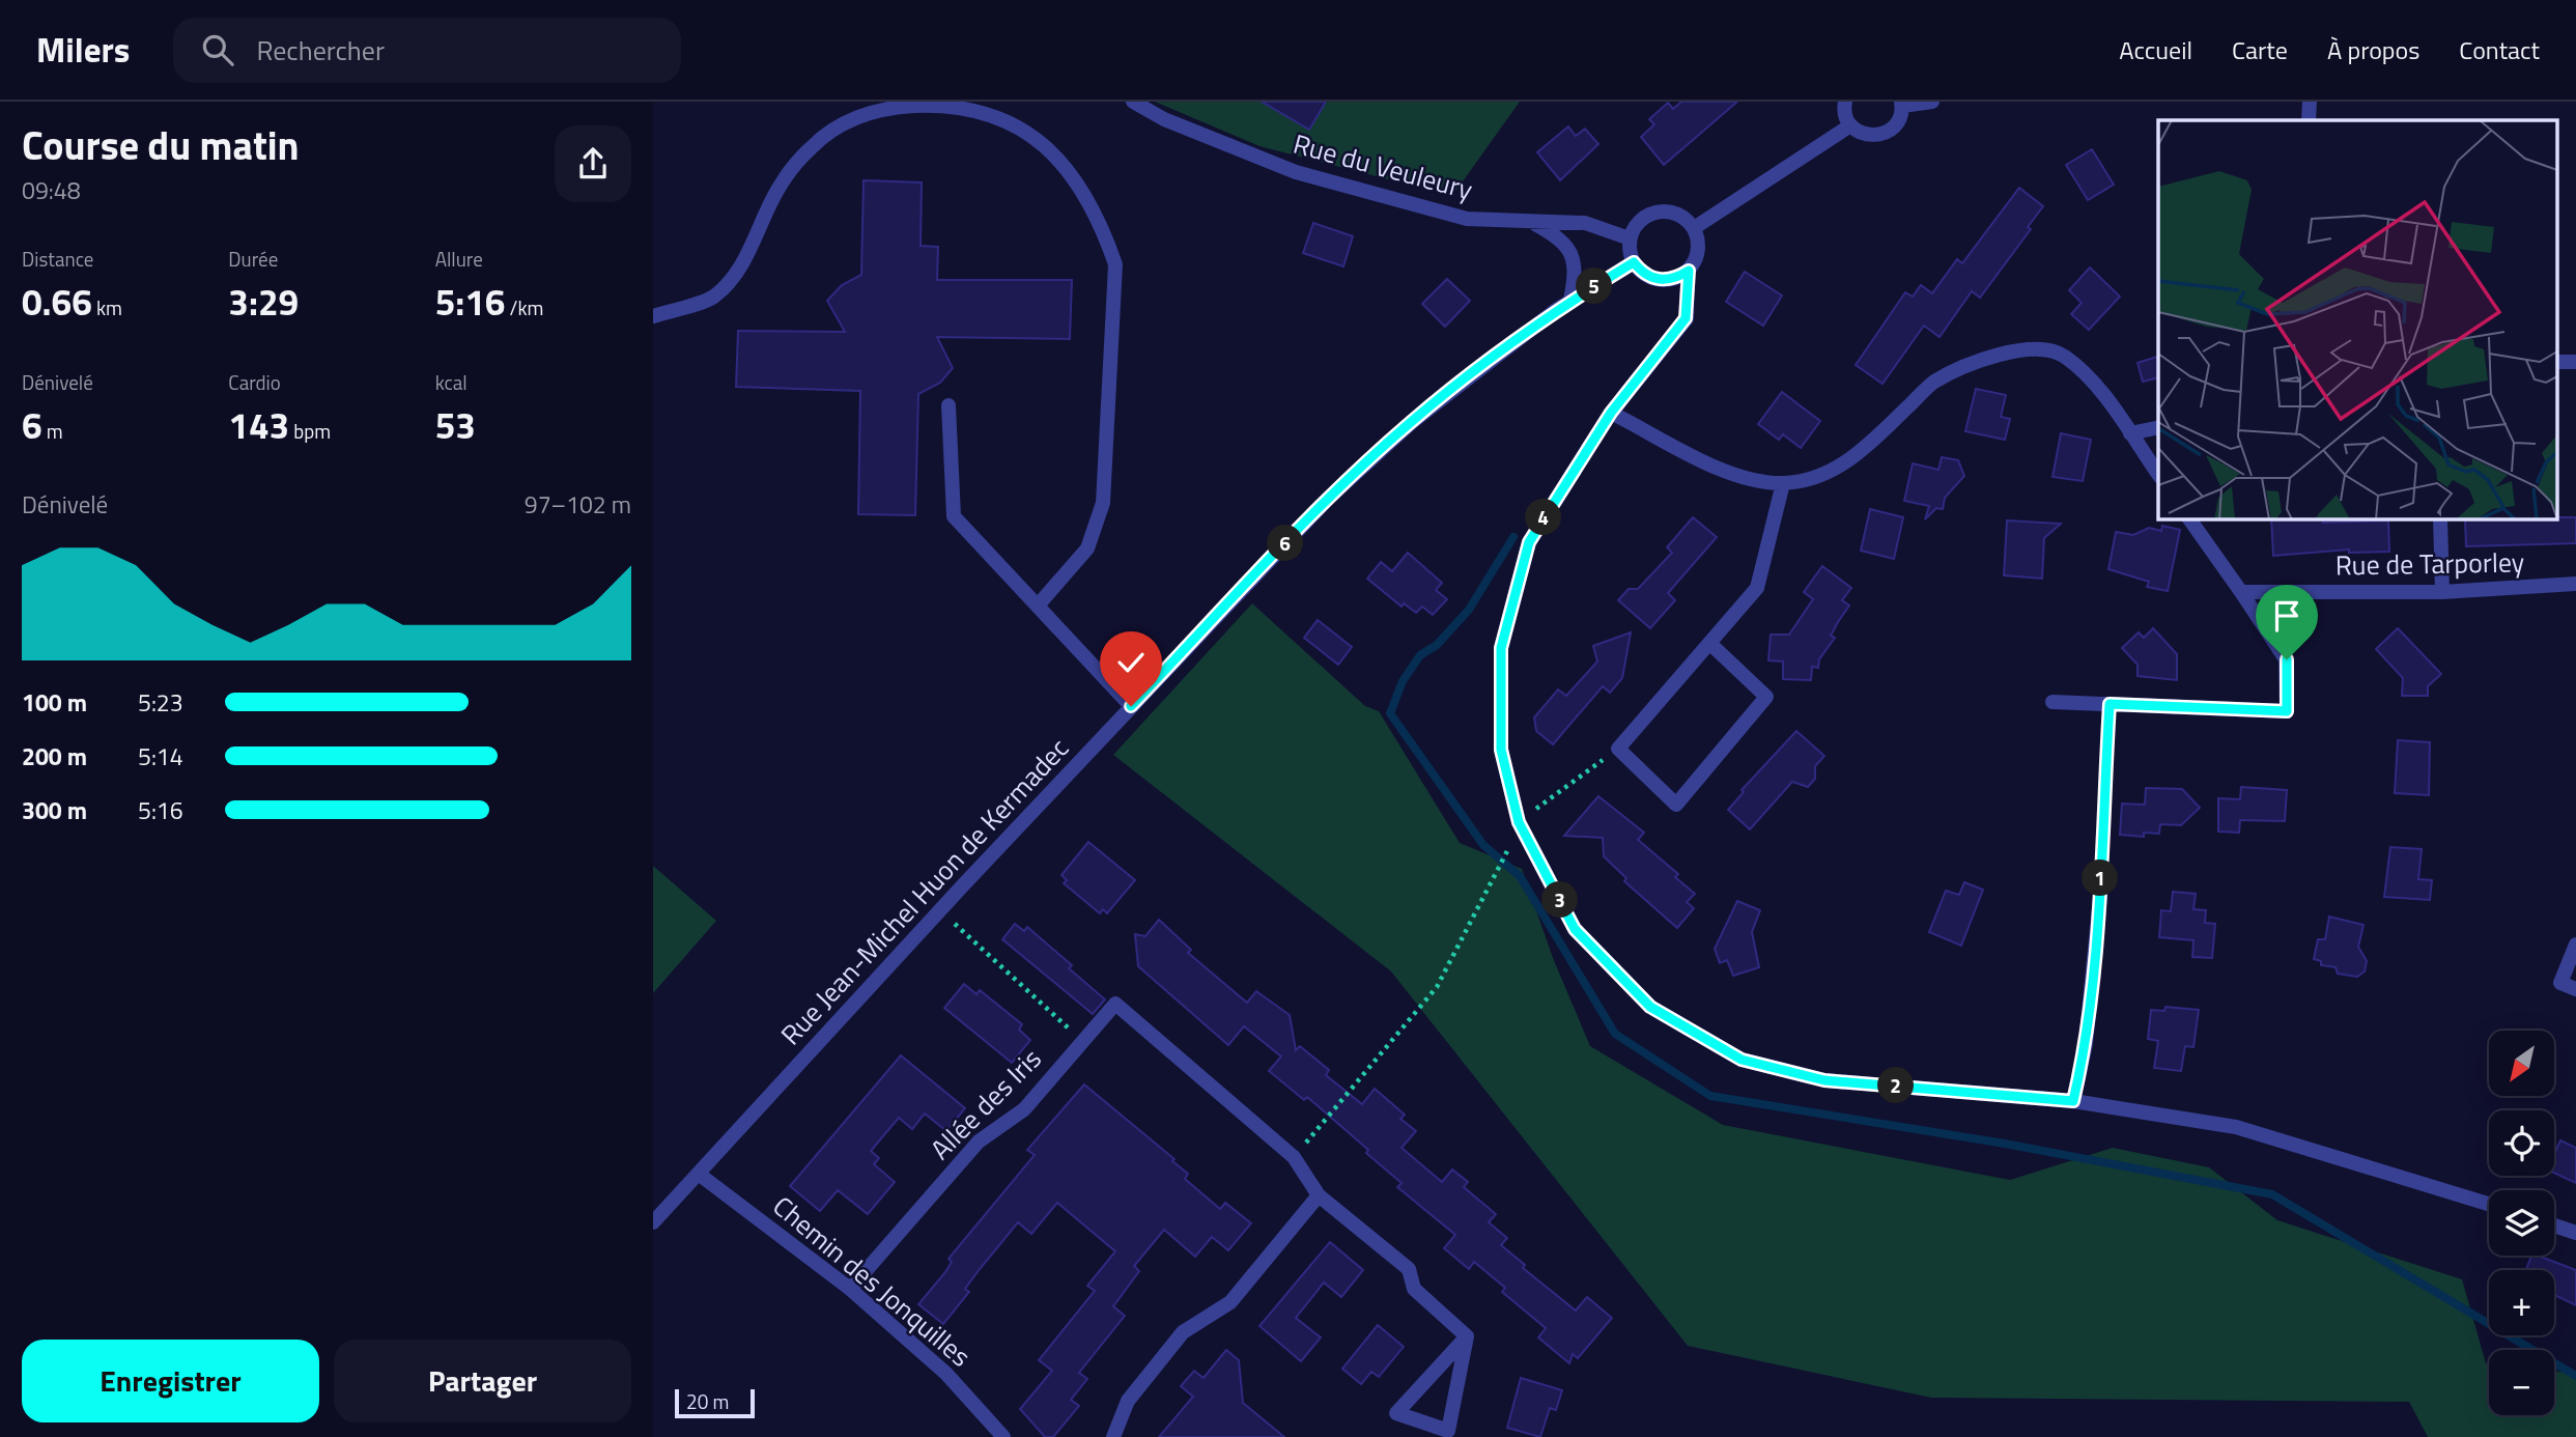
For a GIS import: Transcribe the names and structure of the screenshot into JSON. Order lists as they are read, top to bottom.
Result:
{
  "streets": {
    "street": [
      "Rue du Veuleury",
      "Rue de Tarporley",
      "Rue Jean-Michel Huon de Kermadec",
      "Allée des Iris",
      "Chemin des Jonquilles"
    ]
  },
  "crossings": [
    ["Rue du Veuleury", "Rue Jean-Michel Huon de Kermadec"],
    ["Rue Jean-Michel Huon de Kermadec", "Chemin des Jonquilles"],
    ["Allée des Iris", "Chemin des Jonquilles"]
  ],
  "scale_bar": "20 m",
  "north": "bottom left",
  "page": {
    "header": "Milers",
    "search": "Rechercher",
    "nav": [
      "Accueil",
      "Carte",
      "À propos",
      "Contact"
    ],
    "heading": ["Course du matin", "09:48"],
    "stats": [
      ["Distance", "0.66 km"],
      ["Durée", "3:29"],
      ["Allure", "5:16 /km"],
      ["Dénivelé", "6 m"],
      ["Cardio", "143 bpm"],
      ["kcal", "53"]
    ],
    "pins": [
      "5",
      "4",
      "6",
      "1",
      "3",
      "2"
    ],
    "chart": ["Dénivelé", "97–102 m"],
    "list": [
      {
        "name": "100 m",
        "note": "5:23"
      },
      {
        "name": "200 m",
        "note": "5:14"
      },
      {
        "name": "300 m",
        "note": "5:16"
      }
    ],
    "map_buttons": ["+", "−"],
    "buttons": ["Enregistrer", "Partager"],
    "scale": "20 m"
  }
}
